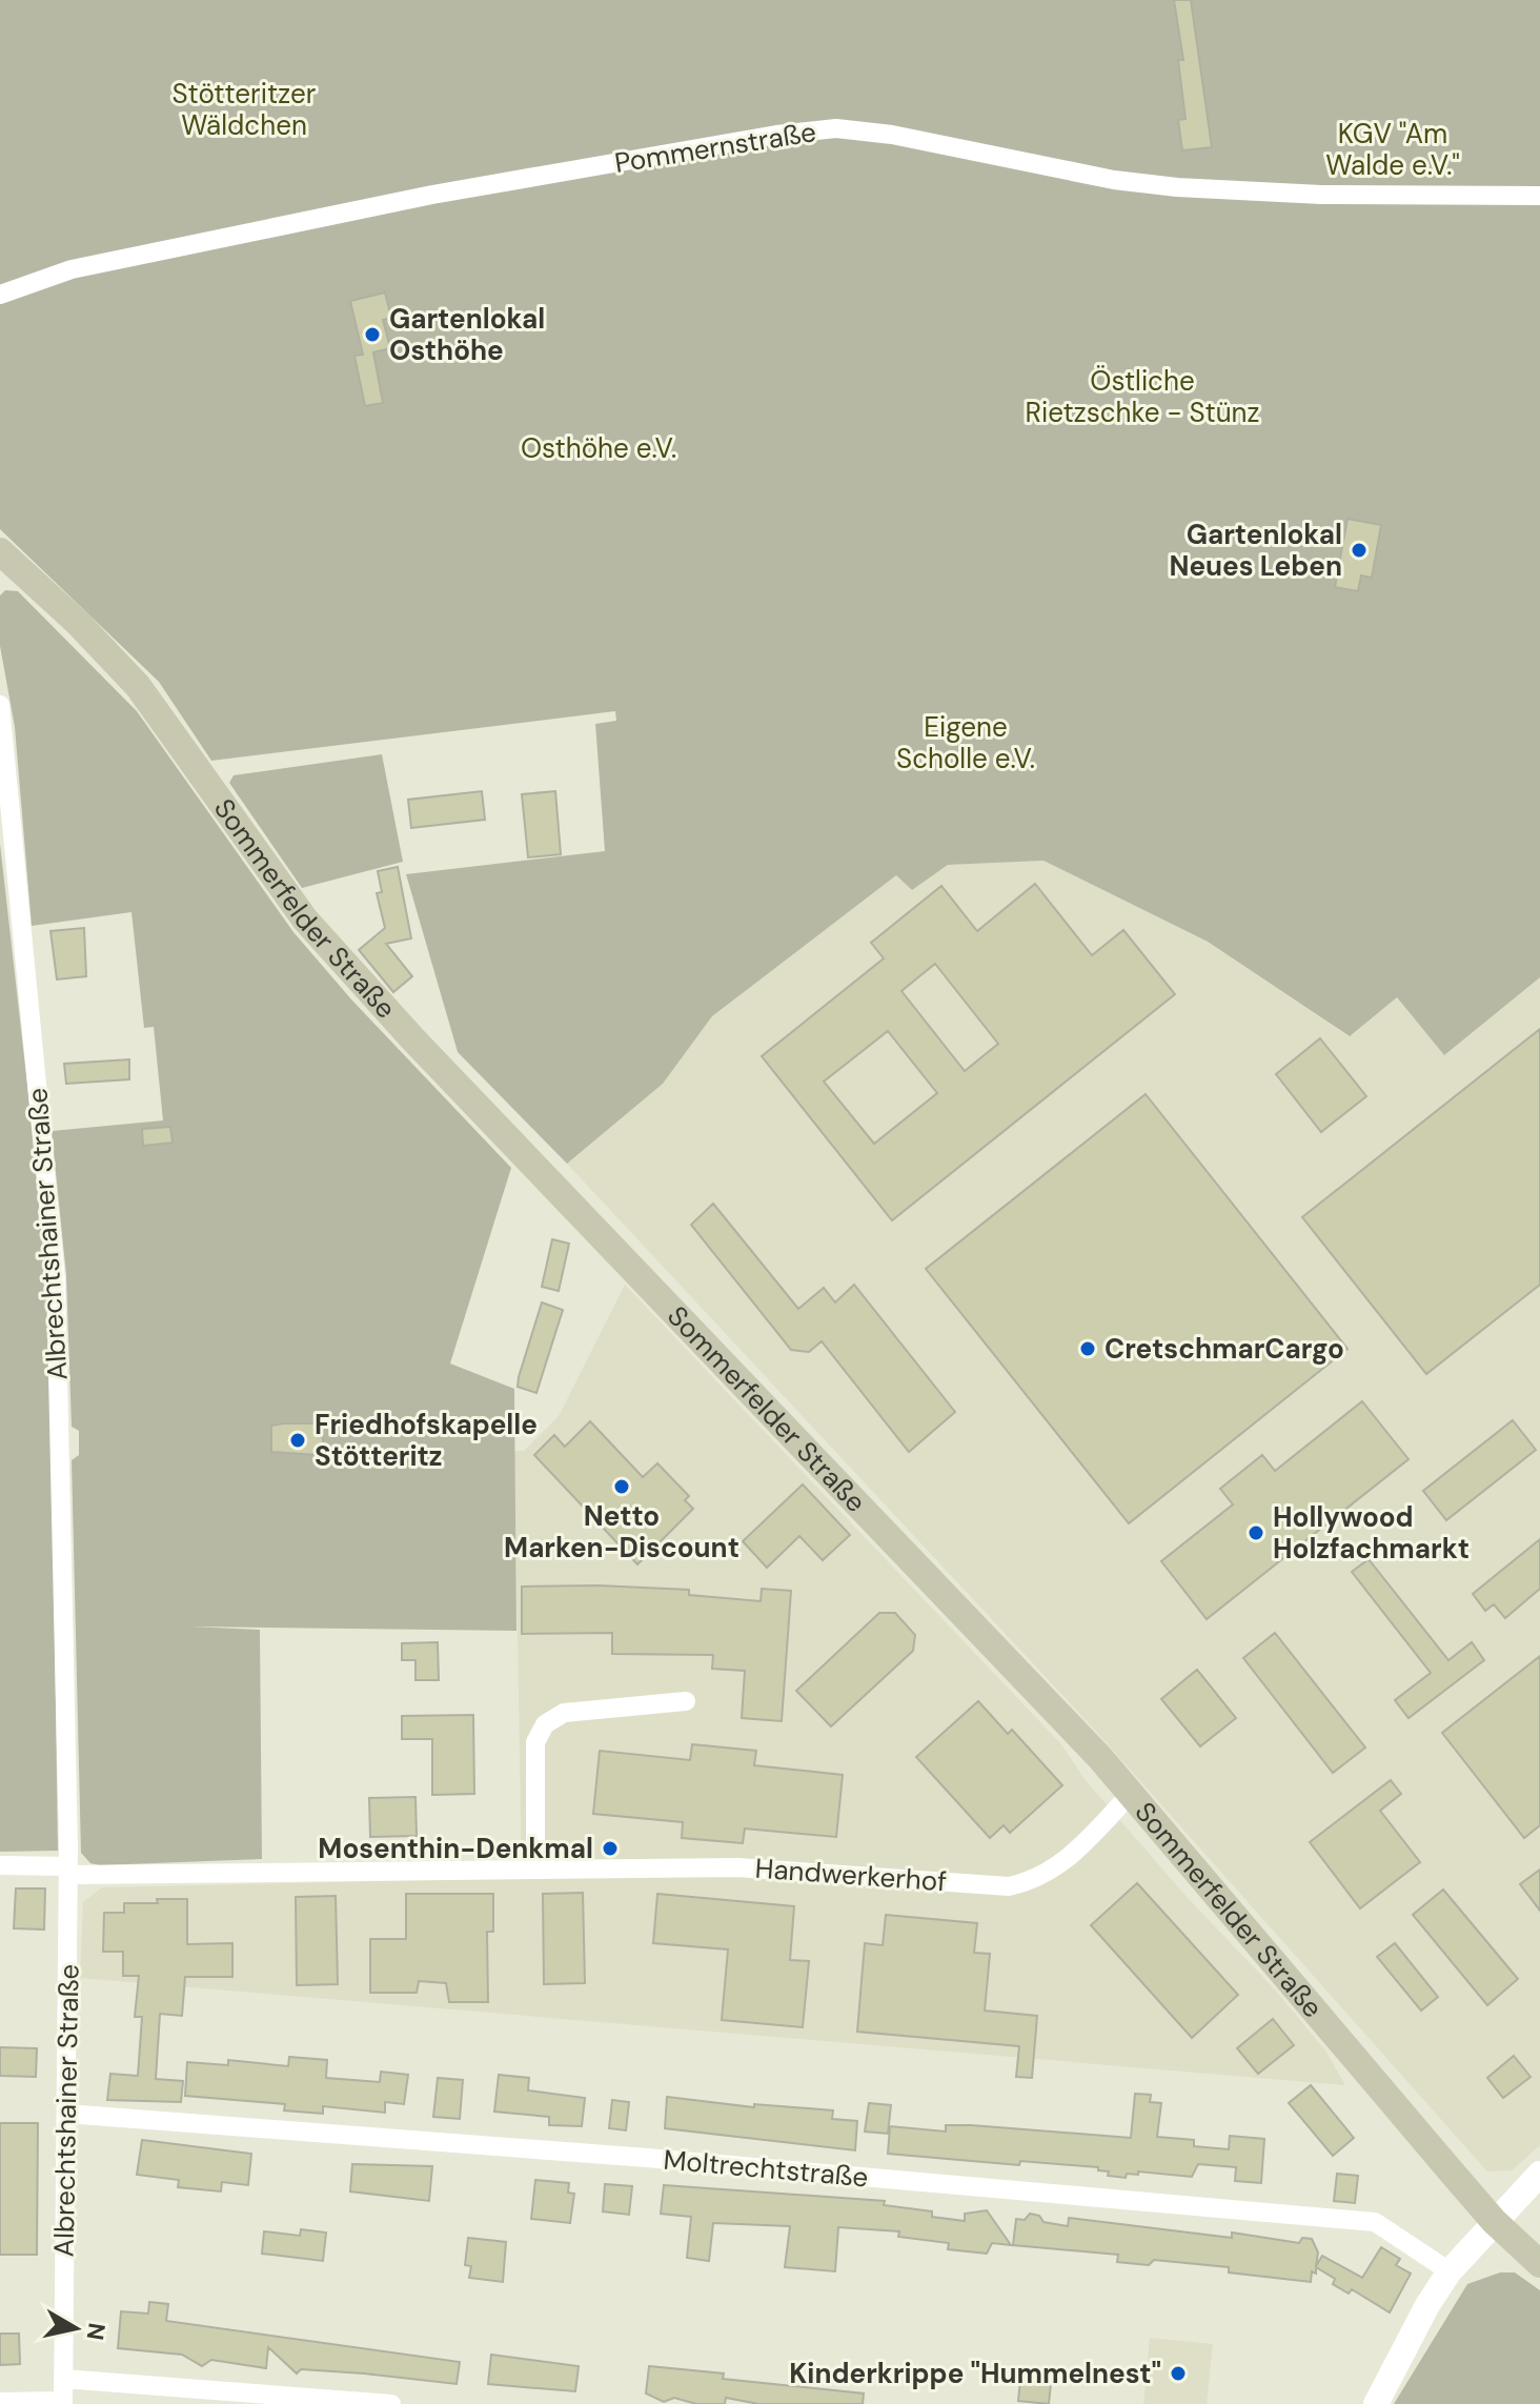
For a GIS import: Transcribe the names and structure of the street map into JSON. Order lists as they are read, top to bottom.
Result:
{
  "streets": {
    "main road": ["Sommerfelder Straße"],
    "street": [
      "Pommernstraße",
      "Albrechtshainer Straße",
      "Handwerkerhof",
      "Moltrechtstraße"
    ]
  },
  "crossings": [
    ["Sommerfelder Straße", "Handwerkerhof"],
    ["Albrechtshainer Straße", "Handwerkerhof"],
    ["Albrechtshainer Straße", "Moltrechtstraße"]
  ],
  "parks": [
    "Stötteritzer Wäldchen",
    "KGV \"Am Walde e.V.\"",
    "Östliche Rietzschke - Stünz",
    "Osthöhe e.V.",
    "Eigene Scholle e.V."
  ],
  "places": [
    "Gartenlokal Osthöhe",
    "Gartenlokal Neues Leben",
    "CretschmarCargo",
    "Friedhofskapelle Stötteritz",
    "Netto Marken-Discount",
    "Hollywood Holzfachmarkt",
    "Mosenthin-Denkmal",
    "Kinderkrippe \"Hummelnest\""
  ],
  "north": "right"
}
